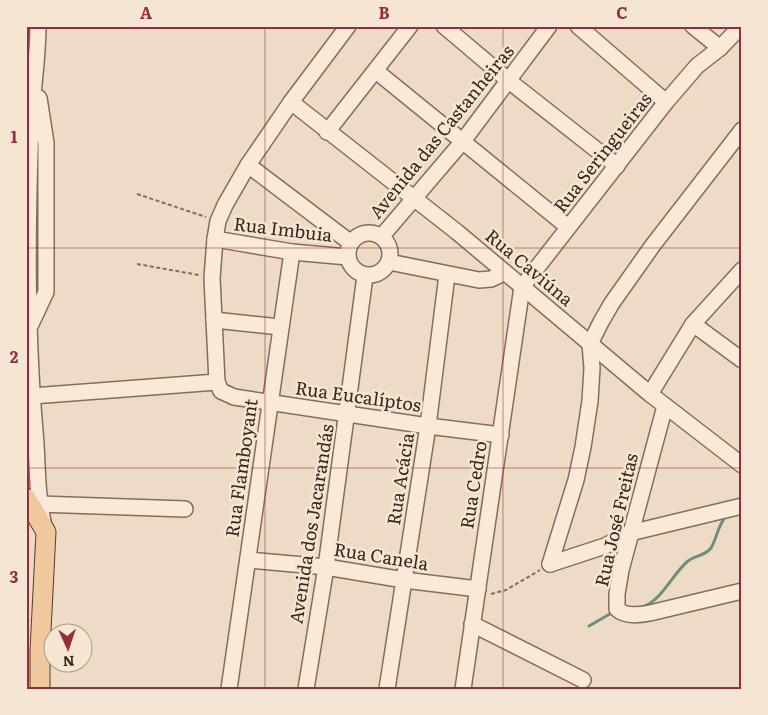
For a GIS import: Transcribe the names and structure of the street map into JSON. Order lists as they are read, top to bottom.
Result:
{
  "streets": {
    "street": [
      "Avenida das Castanheiras",
      "Rua Seringueiras",
      "Rua Imbuia",
      "Rua Caviúna",
      "Rua Eucalíptos",
      "Rua Flamboyant",
      "Rua Acácia",
      "Rua Cedro",
      "Rua José Freitas",
      "Avenida dos Jacarandás",
      "Rua Canela"
    ]
  },
  "crossings": [
    ["Avenida das Castanheiras", "Rua Imbuia"],
    ["Avenida das Castanheiras", "Rua Caviúna"],
    ["Avenida das Castanheiras", "Avenida dos Jacarandás"],
    ["Rua Seringueiras", "Rua Caviúna"],
    ["Rua Seringueiras", "Rua Cedro"],
    ["Rua Imbuia", "Rua Flamboyant"],
    ["Rua Imbuia", "Avenida dos Jacarandás"],
    ["Rua Caviúna", "Rua Cedro"],
    ["Rua Caviúna", "Rua José Freitas"],
    ["Rua Eucalíptos", "Rua Flamboyant"],
    ["Rua Eucalíptos", "Rua Acácia"],
    ["Rua Eucalíptos", "Rua Cedro"],
    ["Rua Eucalíptos", "Avenida dos Jacarandás"],
    ["Rua Flamboyant", "Rua Canela"],
    ["Rua Acácia", "Rua Canela"],
    ["Rua Cedro", "Rua Canela"],
    ["Avenida dos Jacarandás", "Rua Canela"]
  ],
  "north": "bottom",
  "grid": {
    "columns": ["A", "B", "C"],
    "rows": ["1", "2", "3"]
  }
}
